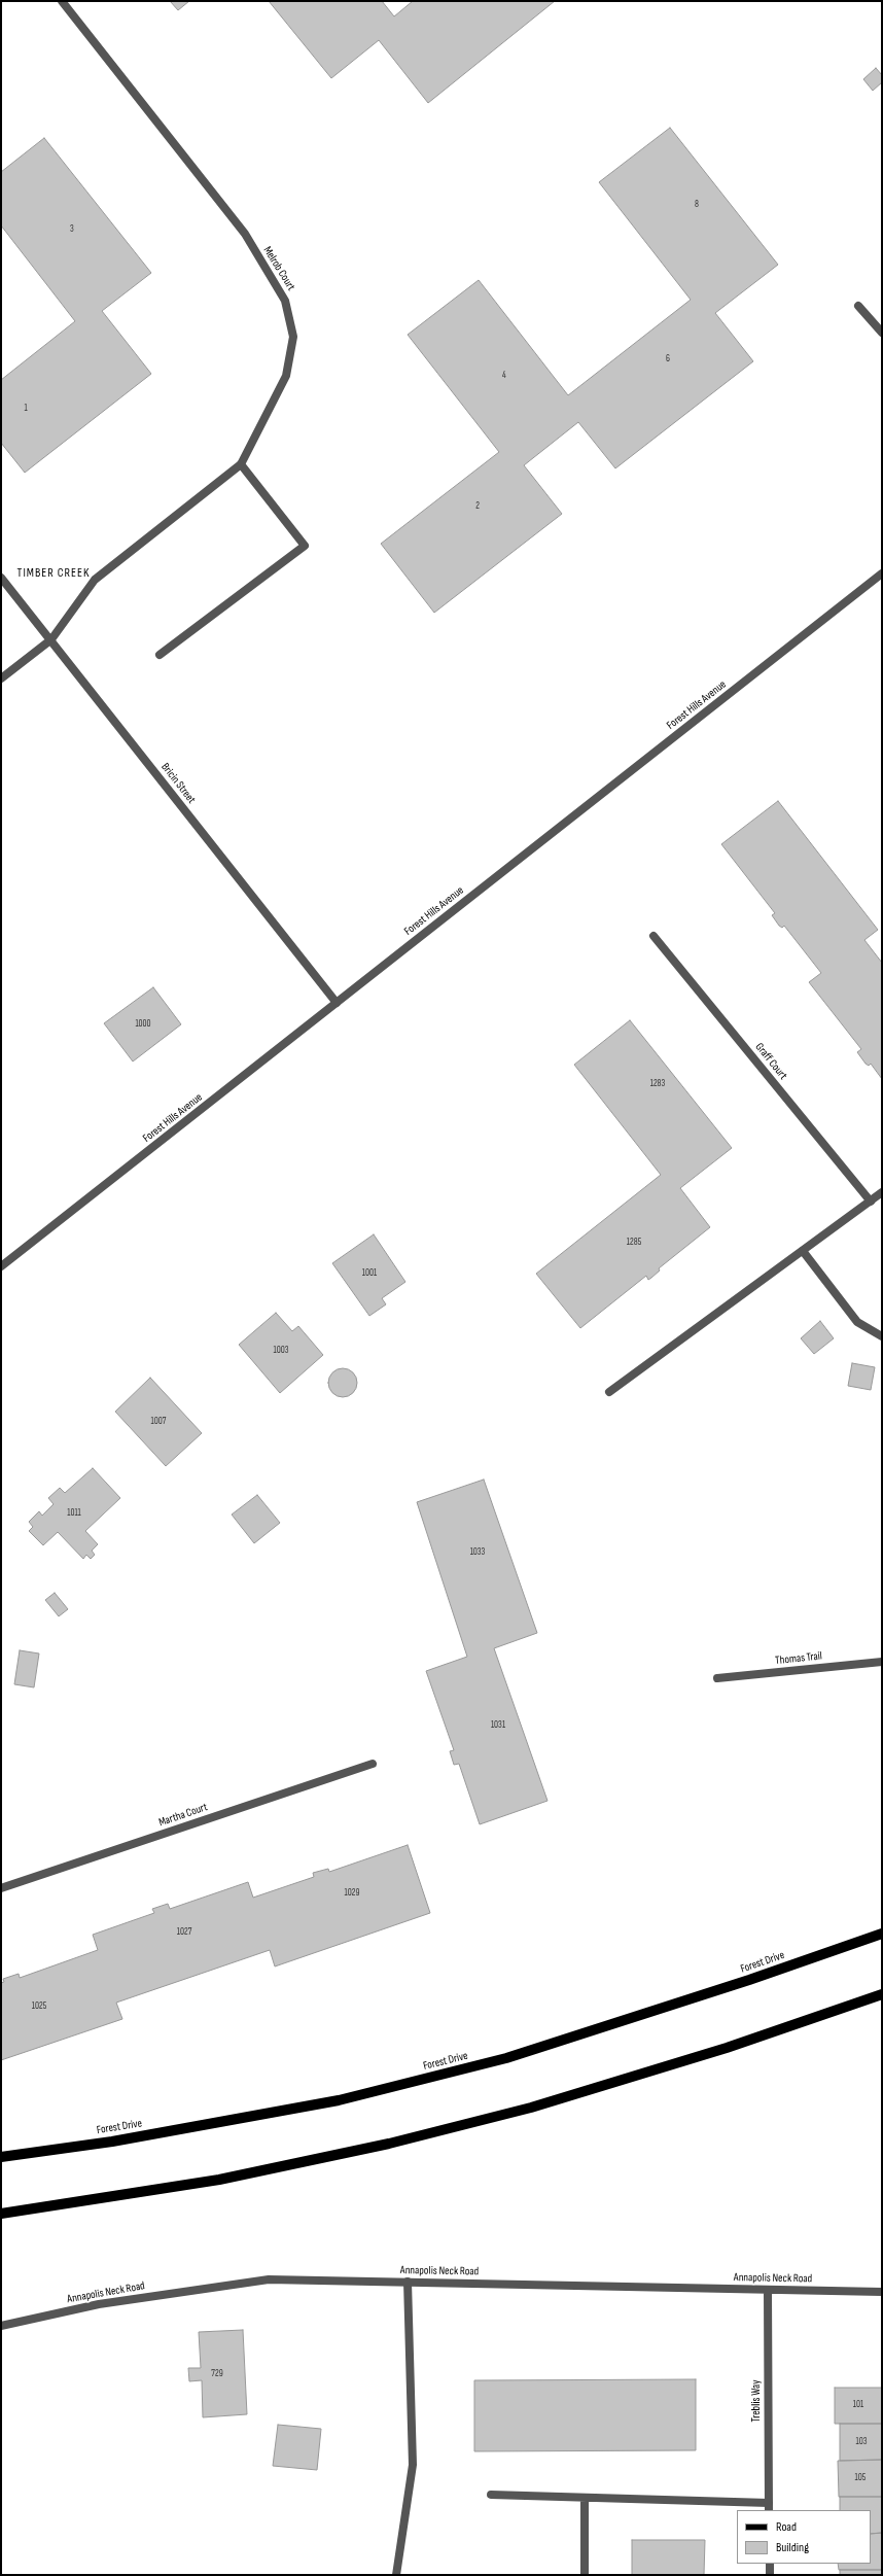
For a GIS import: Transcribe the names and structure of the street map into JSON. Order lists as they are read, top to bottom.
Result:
{
  "streets": {
    "main road": ["Forest Drive"],
    "street": [
      "Melrob Court",
      "Forest Hills Avenue",
      "Bricin Street",
      "Graff Court",
      "Thomas Trail",
      "Martha Court",
      "Annapolis Neck Road",
      "Treblis Way"
    ]
  },
  "crossings": [
    ["Melrob Court", "Bricin Street"],
    ["Forest Hills Avenue", "Bricin Street"],
    ["Annapolis Neck Road", "Treblis Way"]
  ],
  "districts": ["TIMBER CREEK"],
  "house_numbers": [
    "8",
    "3",
    "6",
    "4",
    "1",
    "2",
    "1000",
    "1283",
    "1285",
    "1001",
    "1003",
    "1007",
    "1011",
    "1033",
    "1031",
    "1029",
    "1027",
    "1025",
    "729",
    "101",
    "103",
    "105"
  ],
  "legend": ["Road", "Building"]
}
